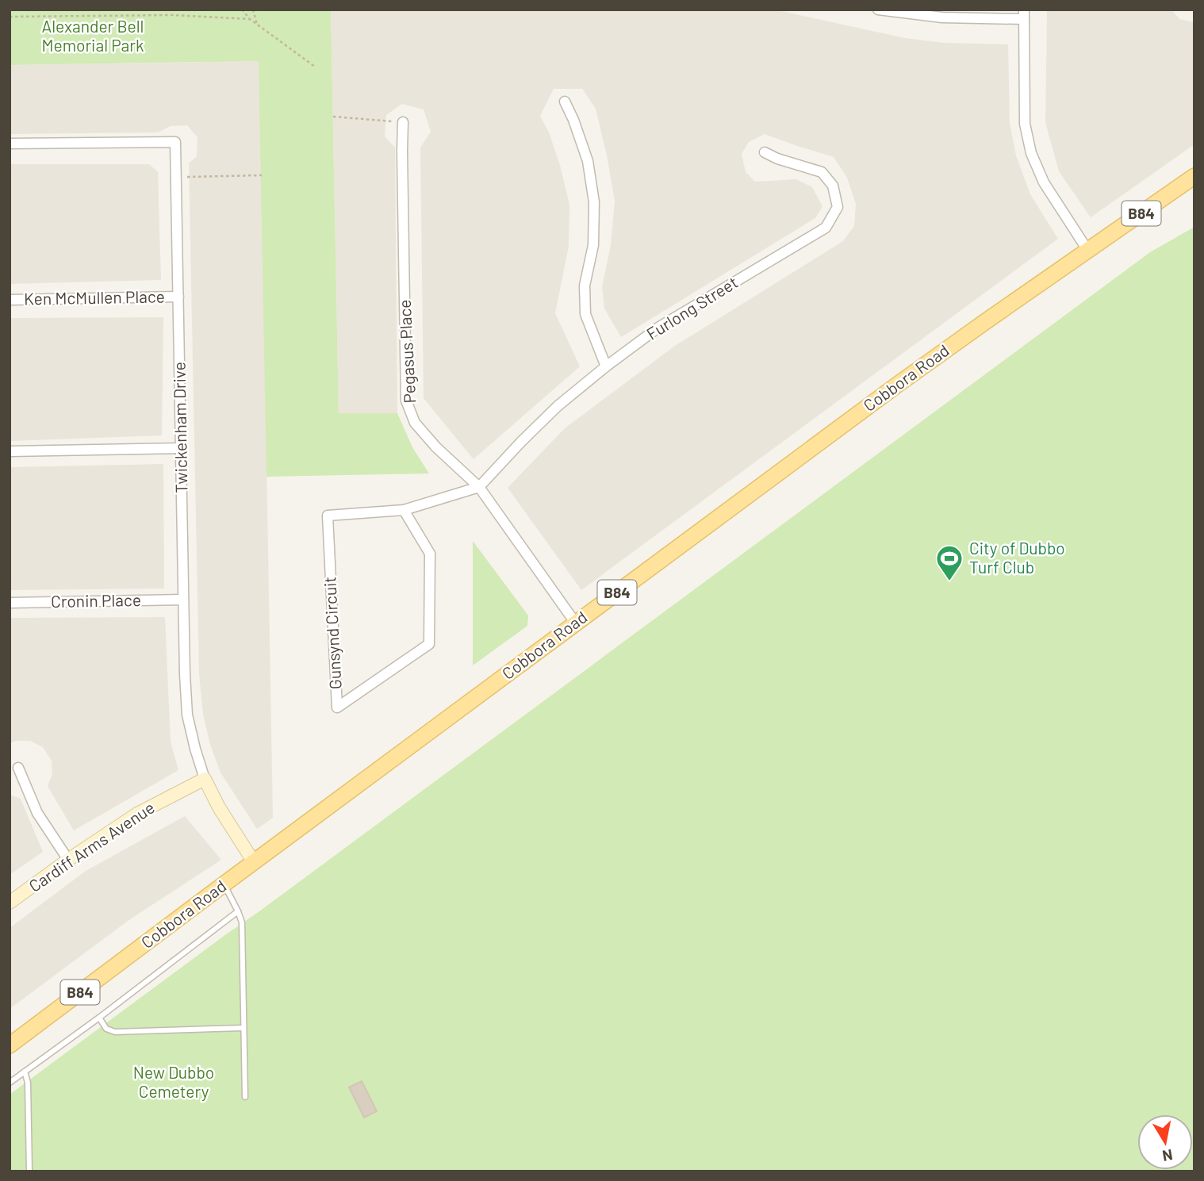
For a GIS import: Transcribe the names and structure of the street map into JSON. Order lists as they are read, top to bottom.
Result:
{
  "streets": {
    "main road": ["B84", "Cobbora Road"],
    "street": [
      "Ken McMullen Place",
      "Furlong Street",
      "Pegasus Place",
      "Twickenham Drive",
      "Cronin Place",
      "Gunsynd Circuit",
      "Cardiff Arms Avenue"
    ]
  },
  "crossings": [
    ["Ken McMullen Place", "Twickenham Drive"],
    ["Furlong Street", "Pegasus Place"],
    ["Furlong Street", "Gunsynd Circuit"],
    ["Pegasus Place", "Cobbora Road"],
    ["Pegasus Place", "Gunsynd Circuit"],
    ["Cobbora Road", "Twickenham Drive"],
    ["Twickenham Drive", "Cronin Place"],
    ["Twickenham Drive", "Cardiff Arms Avenue"]
  ],
  "parks": ["Alexander Bell Memorial Park", "New Dubbo Cemetery"],
  "places": {
    "sports": ["City of Dubbo Turf Club"]
  },
  "north": "bottom"
}
